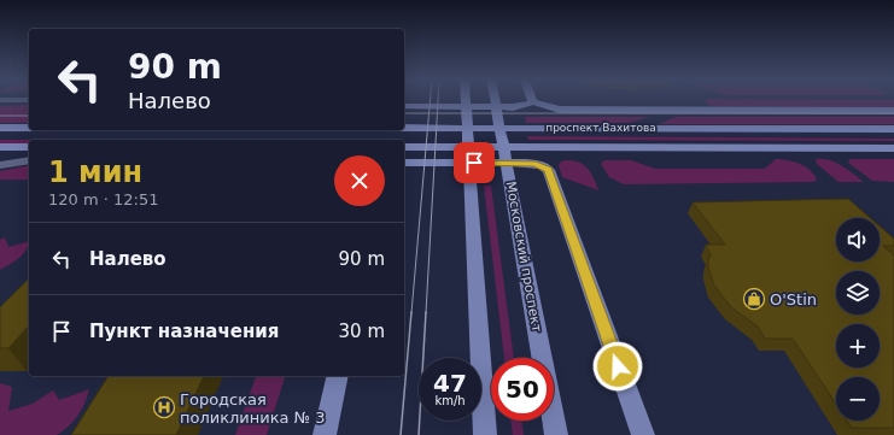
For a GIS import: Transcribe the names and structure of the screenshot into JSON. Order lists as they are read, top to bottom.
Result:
{
  "streets": {
    "main road": ["проспект Вахитова", "Московский проспект"]
  },
  "places": {
    "shop": ["O'Stin"],
    "hospital": ["Городская поликлиника № 3"]
  },
  "page": {
    "turn": ["90 m", "Налево"],
    "heading": ["1 мин", "120 m · 12:51"],
    "map_buttons": ["+", "−"],
    "list": [
      {
        "name": "Налево",
        "value": "90 m"
      },
      {
        "name": "Пункт назначения",
        "value": "30 m"
      }
    ],
    "speed": "47 km/h",
    "limit": "50"
  }
}
